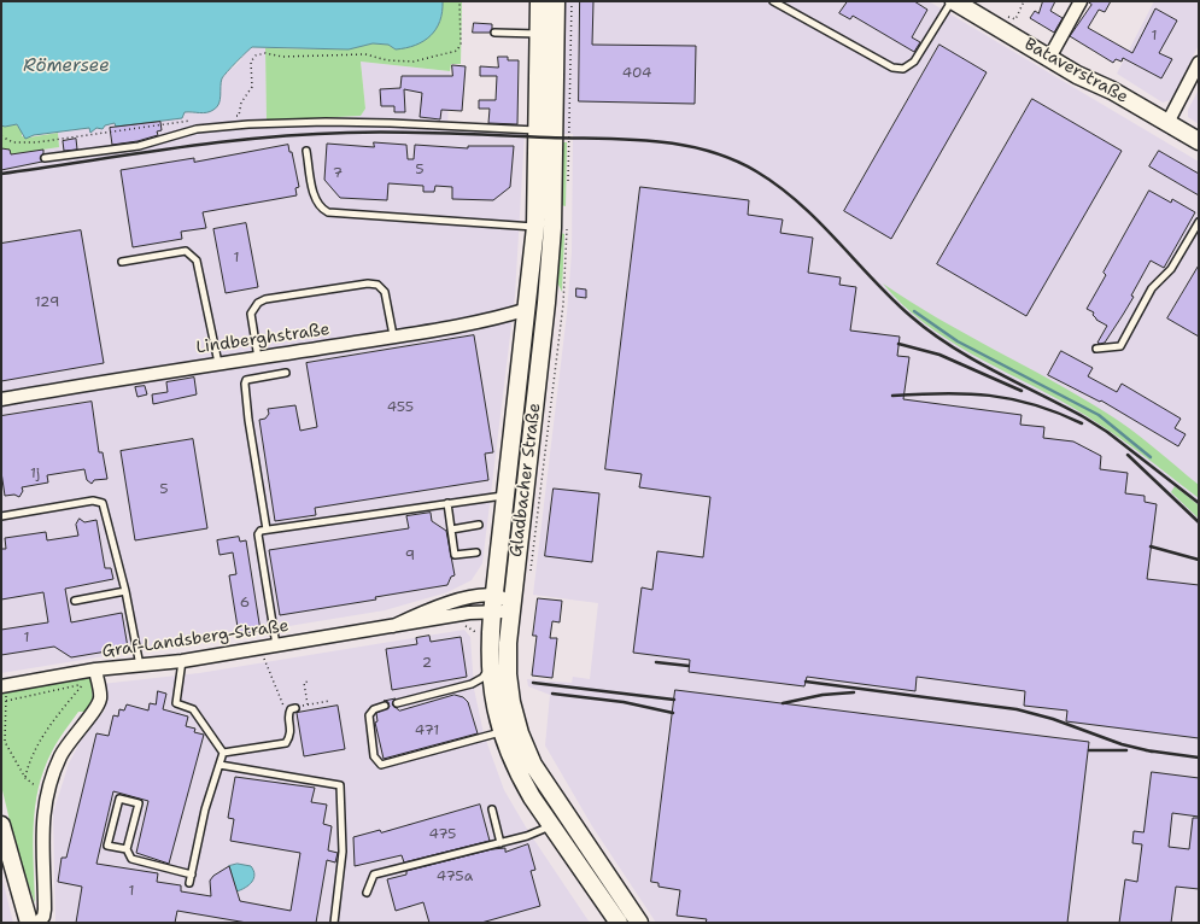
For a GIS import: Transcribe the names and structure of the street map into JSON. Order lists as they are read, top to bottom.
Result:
{
  "streets": {
    "main road": ["Bataverstraße", "Gladbacher Straße"],
    "street": ["Lindberghstraße", "Graf-Landsberg-Straße"]
  },
  "crossings": [
    ["Lindberghstraße", "Gladbacher Straße"],
    ["Gladbacher Straße", "Graf-Landsberg-Straße"]
  ],
  "water": ["Römersee"],
  "house_numbers": [
    "1",
    "404",
    "5",
    "7",
    "1",
    "129",
    "455",
    "1j",
    "5",
    "9",
    "6",
    "1",
    "2",
    "471",
    "475",
    "475a",
    "1"
  ]
}
